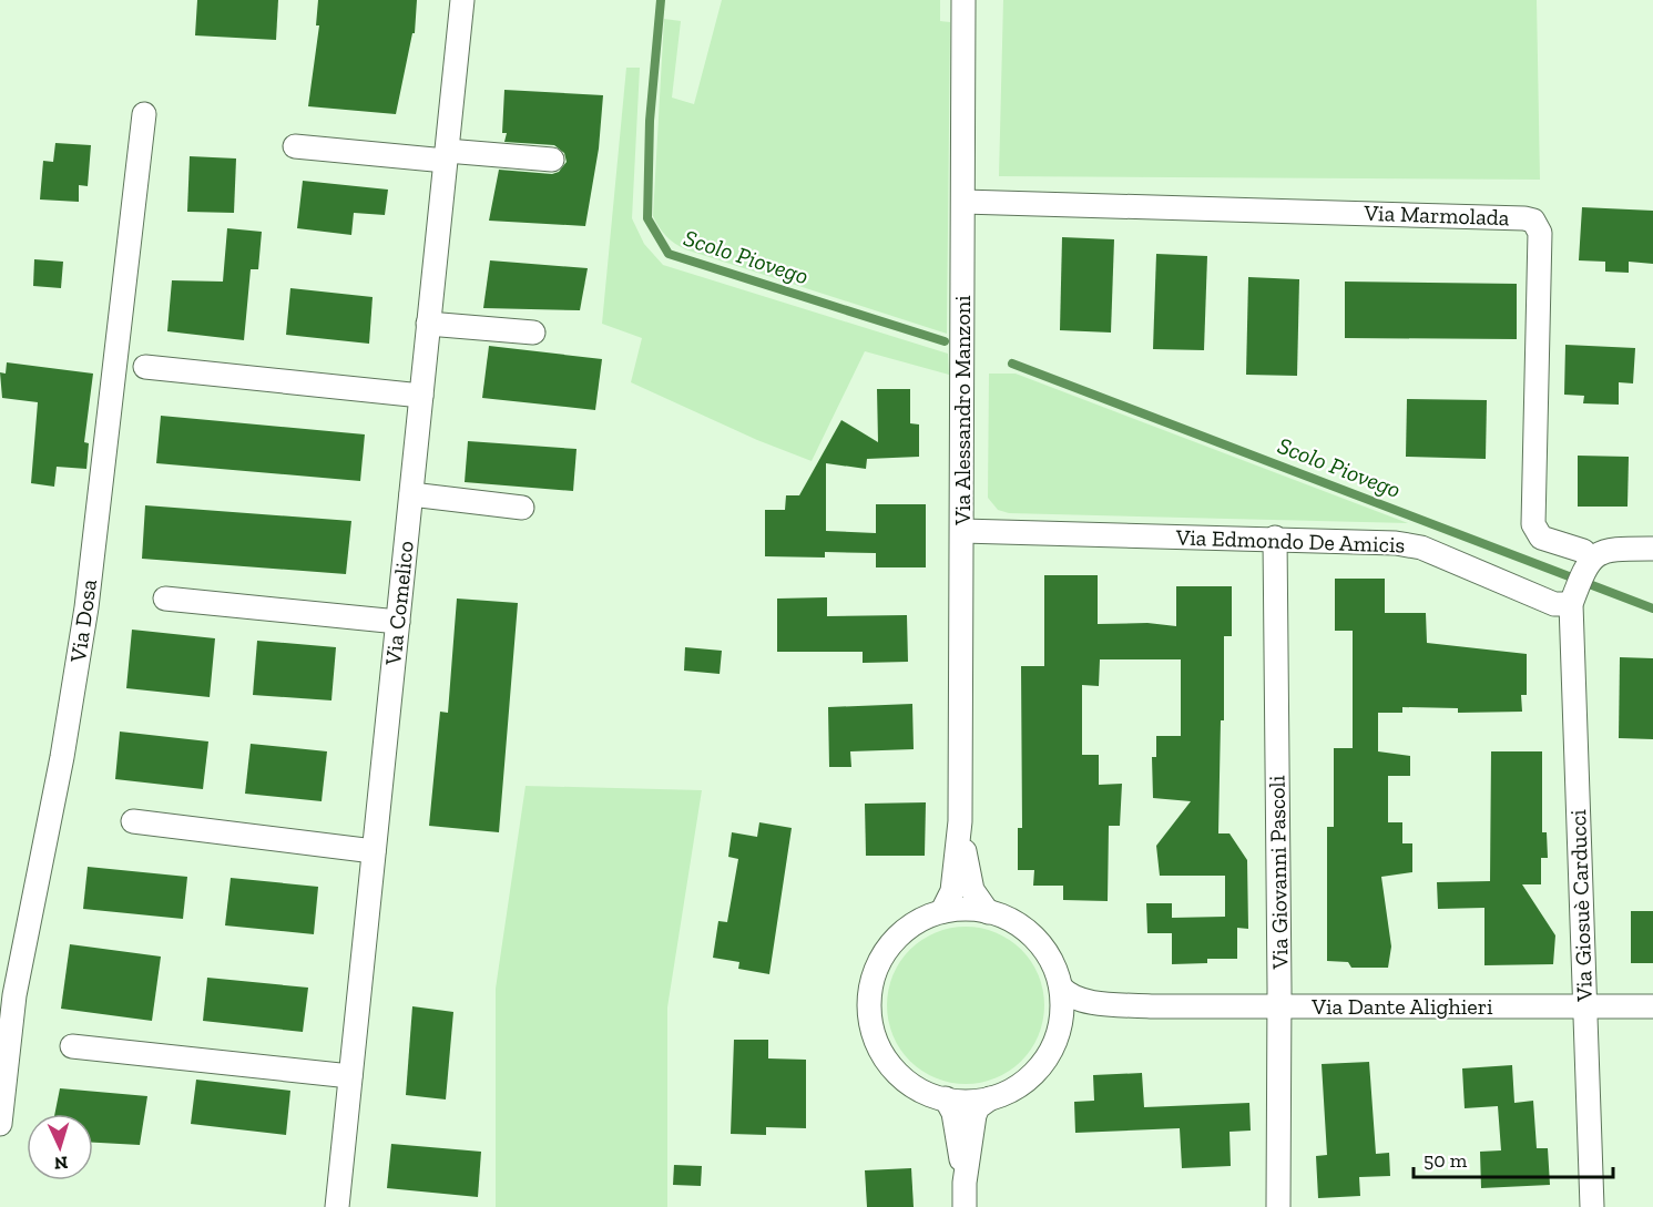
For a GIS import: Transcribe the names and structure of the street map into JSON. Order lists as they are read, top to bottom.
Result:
{
  "streets": {
    "street": [
      "Via Marmolada",
      "Via Alessandro Manzoni",
      "Via Edmondo De Amicis",
      "Via Comelico",
      "Via Dosa",
      "Via Giovanni Pascoli",
      "Via Giosuè Carducci",
      "Via Dante Alighieri"
    ]
  },
  "crossings": [
    ["Via Marmolada", "Via Alessandro Manzoni"],
    ["Via Alessandro Manzoni", "Via Edmondo De Amicis"],
    ["Via Edmondo De Amicis", "Via Giovanni Pascoli"],
    ["Via Edmondo De Amicis", "Via Giosuè Carducci"],
    ["Via Giovanni Pascoli", "Via Dante Alighieri"],
    ["Via Giosuè Carducci", "Via Dante Alighieri"]
  ],
  "water": ["Scolo Piovego"],
  "scale_bar": "50 m",
  "north": "bottom"
}
